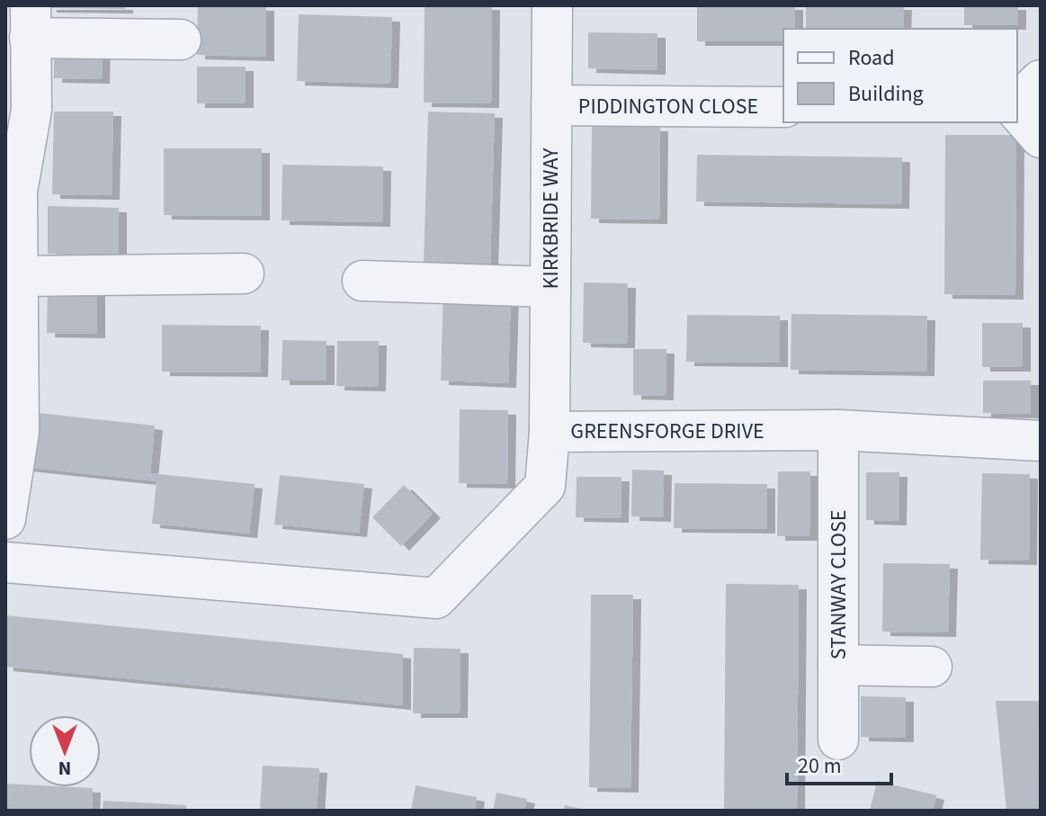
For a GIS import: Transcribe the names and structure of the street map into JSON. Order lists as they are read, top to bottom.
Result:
{
  "streets": {
    "street": [
      "PIDDINGTON CLOSE",
      "KIRKBRIDE WAY",
      "GREENSFORGE DRIVE",
      "STANWAY CLOSE"
    ]
  },
  "crossings": [
    ["PIDDINGTON CLOSE", "KIRKBRIDE WAY"],
    ["KIRKBRIDE WAY", "GREENSFORGE DRIVE"],
    ["GREENSFORGE DRIVE", "STANWAY CLOSE"]
  ],
  "legend": ["Road", "Building"],
  "scale_bar": "20 m",
  "north": "bottom"
}
